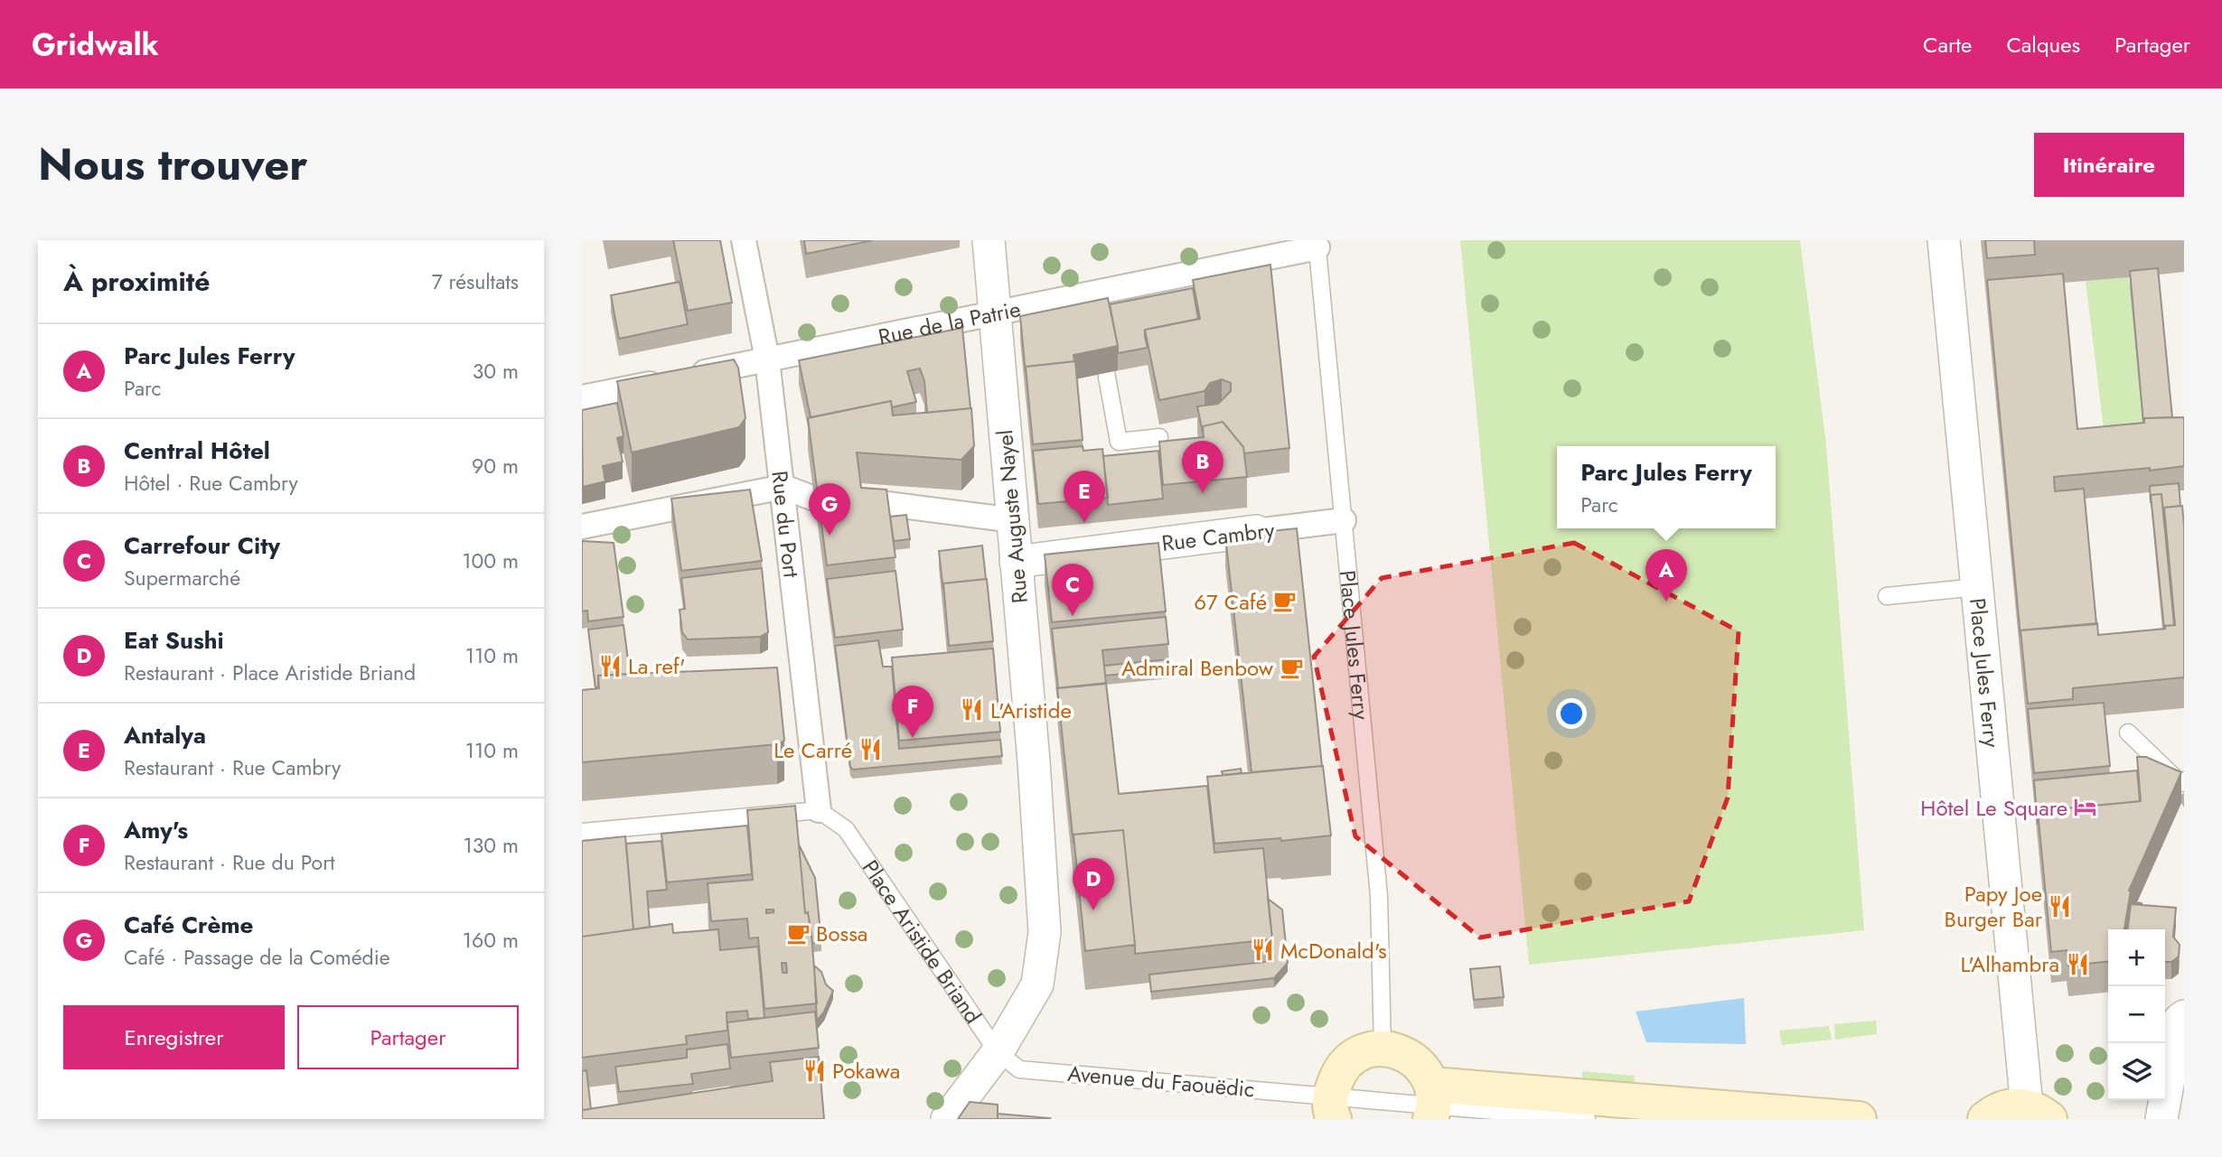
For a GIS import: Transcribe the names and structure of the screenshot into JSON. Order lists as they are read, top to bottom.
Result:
{
  "streets": {
    "street": [
      "Rue de la Patrie",
      "Rue Auguste Nayel",
      "Rue du Port",
      "Rue Cambry",
      "Place Jules Ferry",
      "Place Aristide Briand"
    ],
    "lane": ["Avenue du Faouëdic"]
  },
  "crossings": [
    ["Rue de la Patrie", "Rue Auguste Nayel"],
    ["Rue de la Patrie", "Rue du Port"],
    ["Rue de la Patrie", "Place Jules Ferry"],
    ["Rue Auguste Nayel", "Rue Cambry"],
    ["Rue Auguste Nayel", "Place Aristide Briand"],
    ["Rue du Port", "Place Aristide Briand"],
    ["Rue Cambry", "Place Jules Ferry"],
    ["Place Aristide Briand", "Avenue du Faouëdic"]
  ],
  "places": {
    "cafe": ["67 Café", "Admiral Benbow", "Bossa"],
    "restaurant": [
      "La ref'",
      "L'Aristide",
      "Le Carré",
      "Papy Joe Burger Bar",
      "McDonald's",
      "L'Alhambra",
      "Pokawa"
    ],
    "hotel": ["Hôtel Le Square"]
  },
  "page": {
    "header": "Gridwalk",
    "nav": ["Carte", "Calques", "Partager"],
    "title": "Nous trouver",
    "buttons": [
      "Itinéraire",
      ["Enregistrer", "Partager"]
    ],
    "heading": ["À proximité", "7 résultats"],
    "list": [
      {
        "mark": "A",
        "name": "Parc Jules Ferry",
        "note": "Parc",
        "value": "30 m"
      },
      {
        "mark": "B",
        "name": "Central Hôtel",
        "note": "Hôtel · Rue Cambry",
        "value": "90 m"
      },
      {
        "mark": "C",
        "name": "Carrefour City",
        "note": "Supermarché",
        "value": "100 m"
      },
      {
        "mark": "D",
        "name": "Eat Sushi",
        "note": "Restaurant · Place Aristide Briand",
        "value": "110 m"
      },
      {
        "mark": "E",
        "name": "Antalya",
        "note": "Restaurant · Rue Cambry",
        "value": "110 m"
      },
      {
        "mark": "F",
        "name": "Amy's",
        "note": "Restaurant · Rue du Port",
        "value": "130 m"
      },
      {
        "mark": "G",
        "name": "Café Crème",
        "note": "Café · Passage de la Comédie",
        "value": "160 m"
      }
    ],
    "pins": [
      "B",
      "E",
      "G",
      "A",
      "C",
      "F",
      "D"
    ],
    "popup": ["Parc Jules Ferry", "Parc"],
    "map_buttons": ["+", "−"]
  }
}
